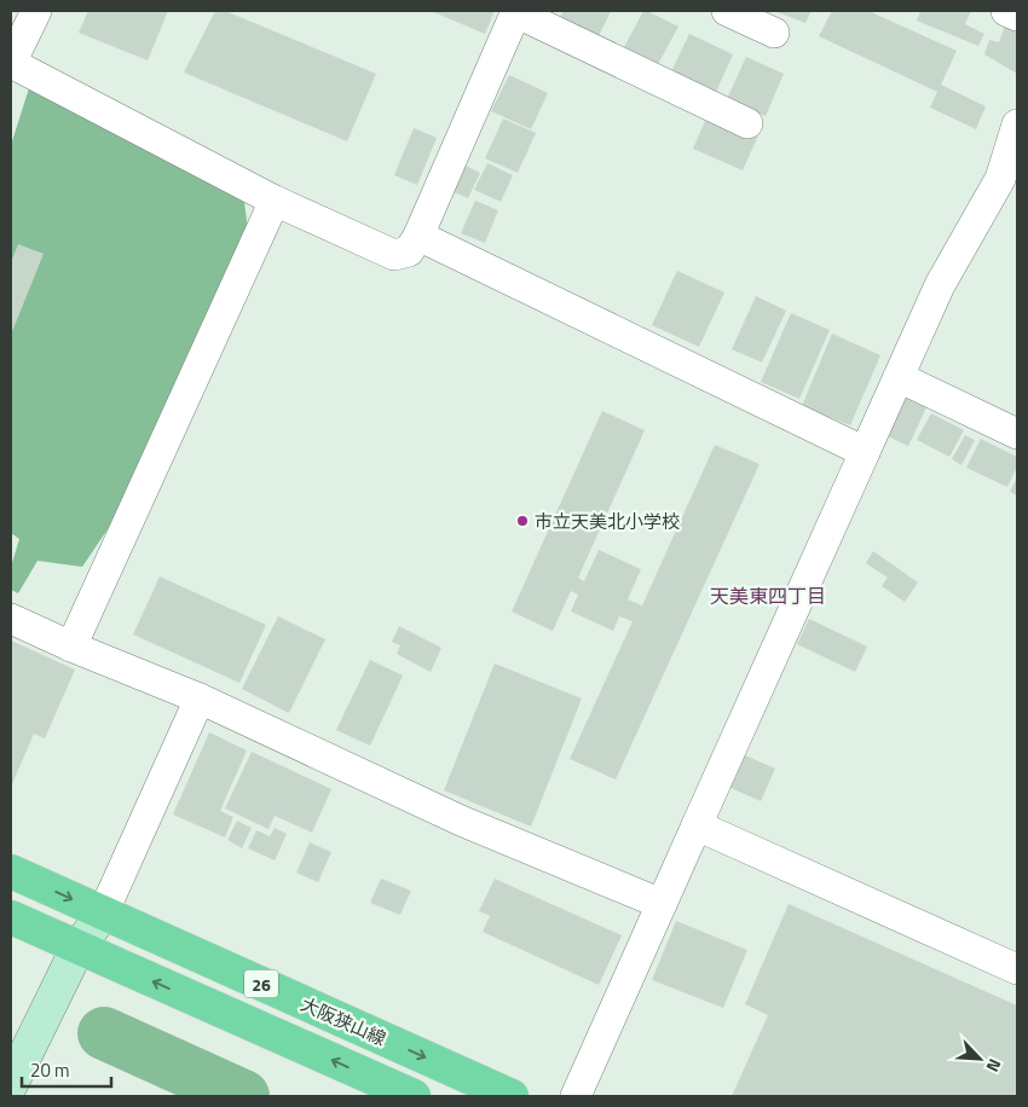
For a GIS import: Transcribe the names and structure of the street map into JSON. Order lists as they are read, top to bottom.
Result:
{
  "streets": {
    "main road": ["26", "大阪狭山線"]
  },
  "districts": ["天美東四丁目"],
  "places": ["市立天美北小学校"],
  "scale_bar": "20 m",
  "north": "bottom right"
}
